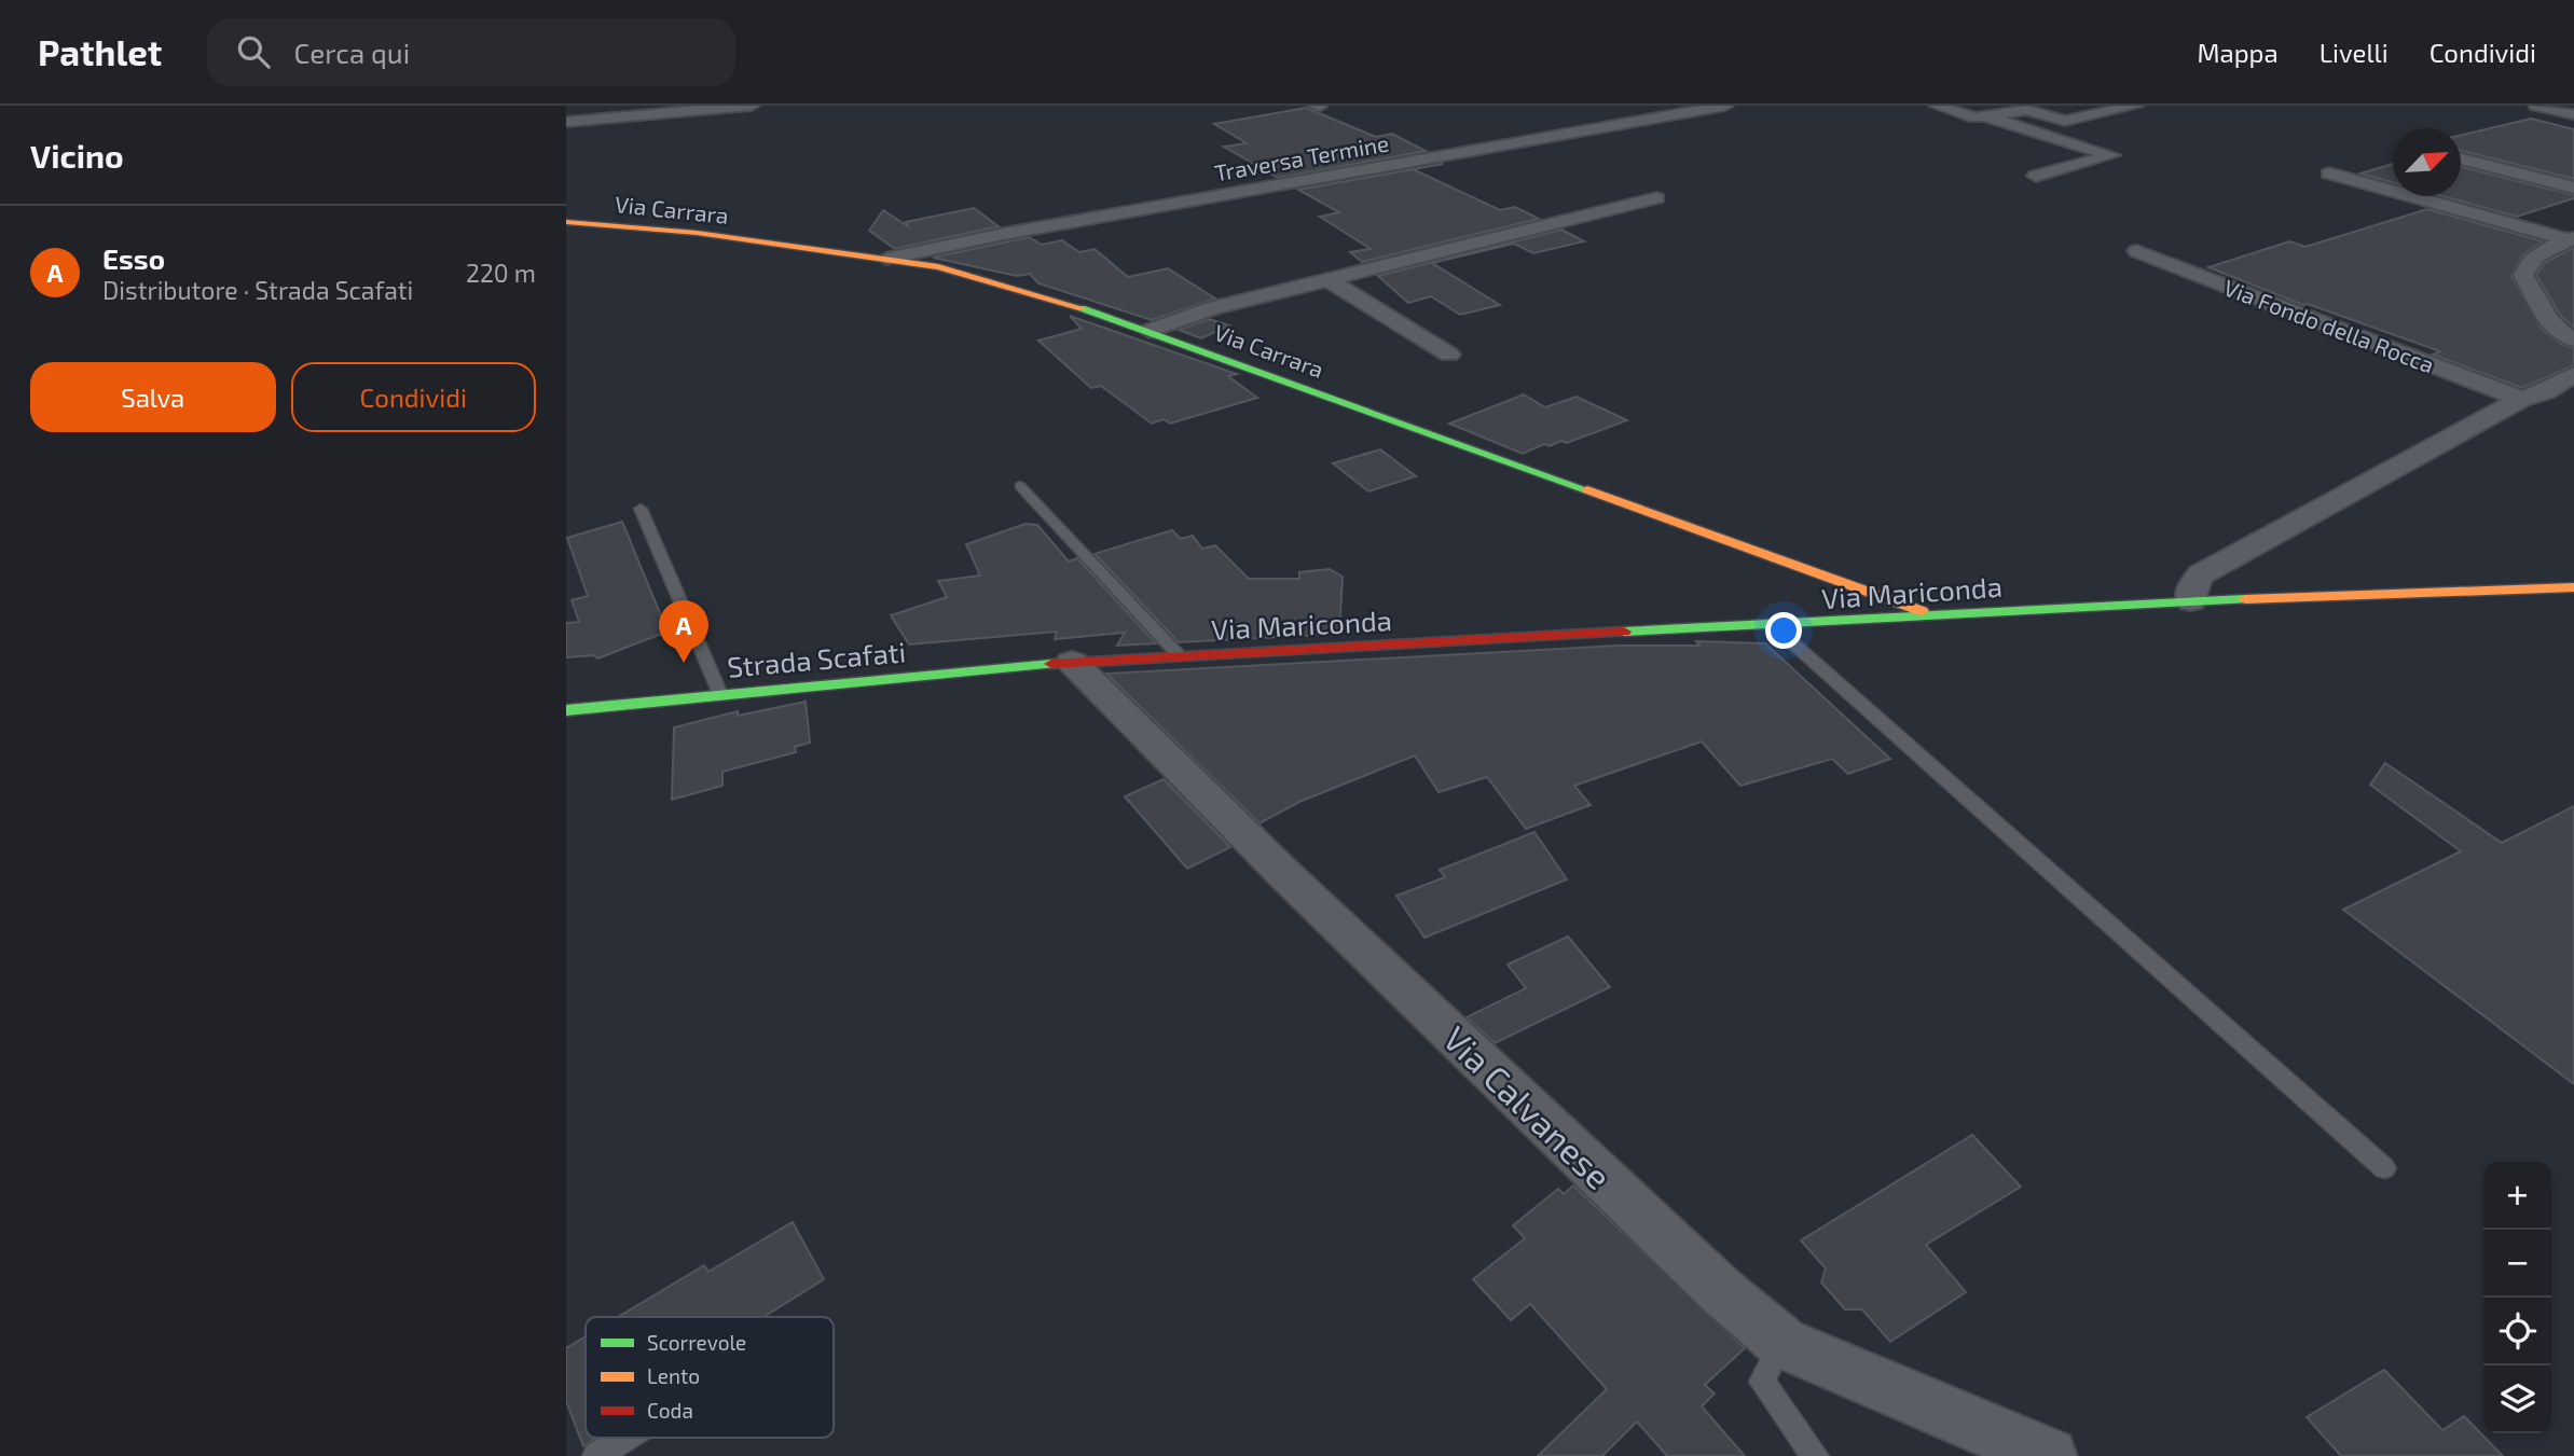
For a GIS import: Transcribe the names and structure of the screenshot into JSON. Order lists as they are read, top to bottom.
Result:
{
  "streets": {
    "street": [
      "Traversa Termine",
      "Via Carrara",
      "Via Fondo della Rocca",
      "Via Mariconda",
      "Strada Scafati",
      "Via Calvanese"
    ]
  },
  "crossings": [
    ["Traversa Termine", "Via Carrara"],
    ["Via Carrara", "Via Mariconda"],
    ["Via Mariconda", "Strada Scafati"],
    ["Via Mariconda", "Via Calvanese"],
    ["Strada Scafati", "Via Calvanese"]
  ],
  "legend": ["Scorrevole", "Lento", "Coda"],
  "north": "top right",
  "page": {
    "header": "Pathlet",
    "search": "Cerca qui",
    "nav": ["Mappa", "Livelli", "Condividi"],
    "heading": "Vicino",
    "list": [
      {
        "mark": "A",
        "name": "Esso",
        "note": "Distributore · Strada Scafati",
        "value": "220 m"
      }
    ],
    "buttons": ["Salva", "Condividi"],
    "pins": "A",
    "map_buttons": ["+", "−"]
  }
}
